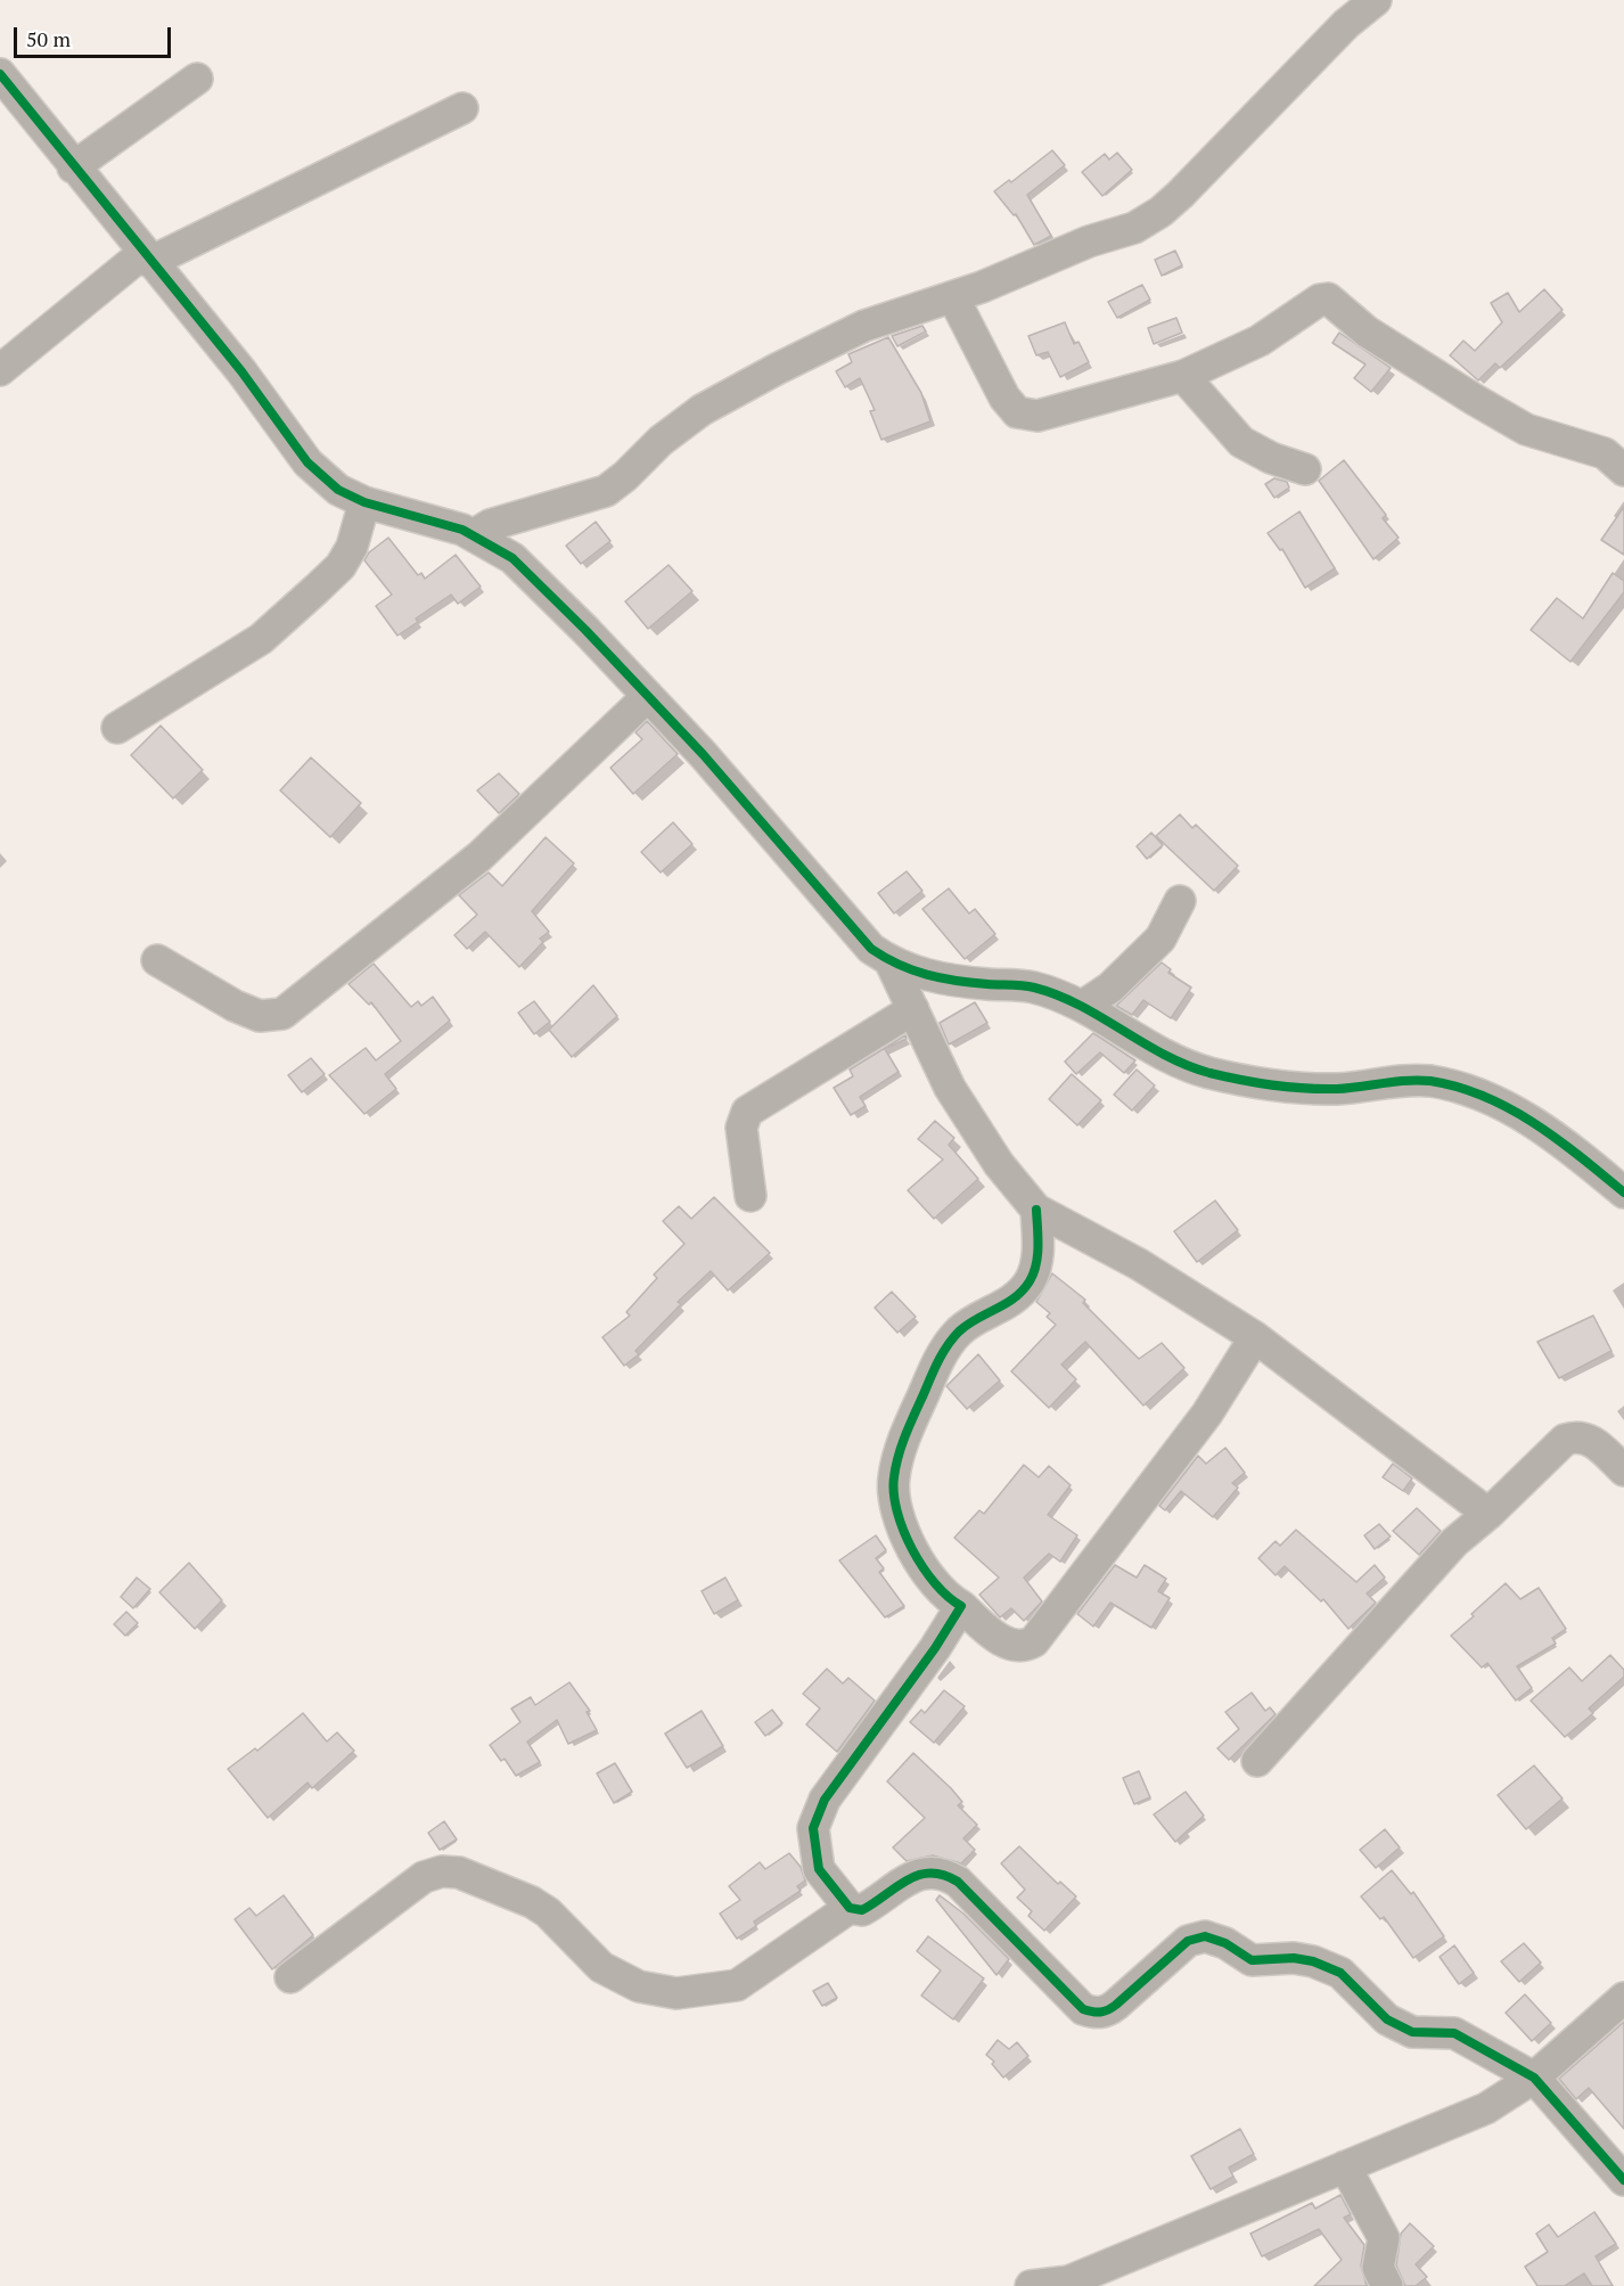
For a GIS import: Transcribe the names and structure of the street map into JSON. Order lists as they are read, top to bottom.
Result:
{
  "scale_bar": "50 m"
}
